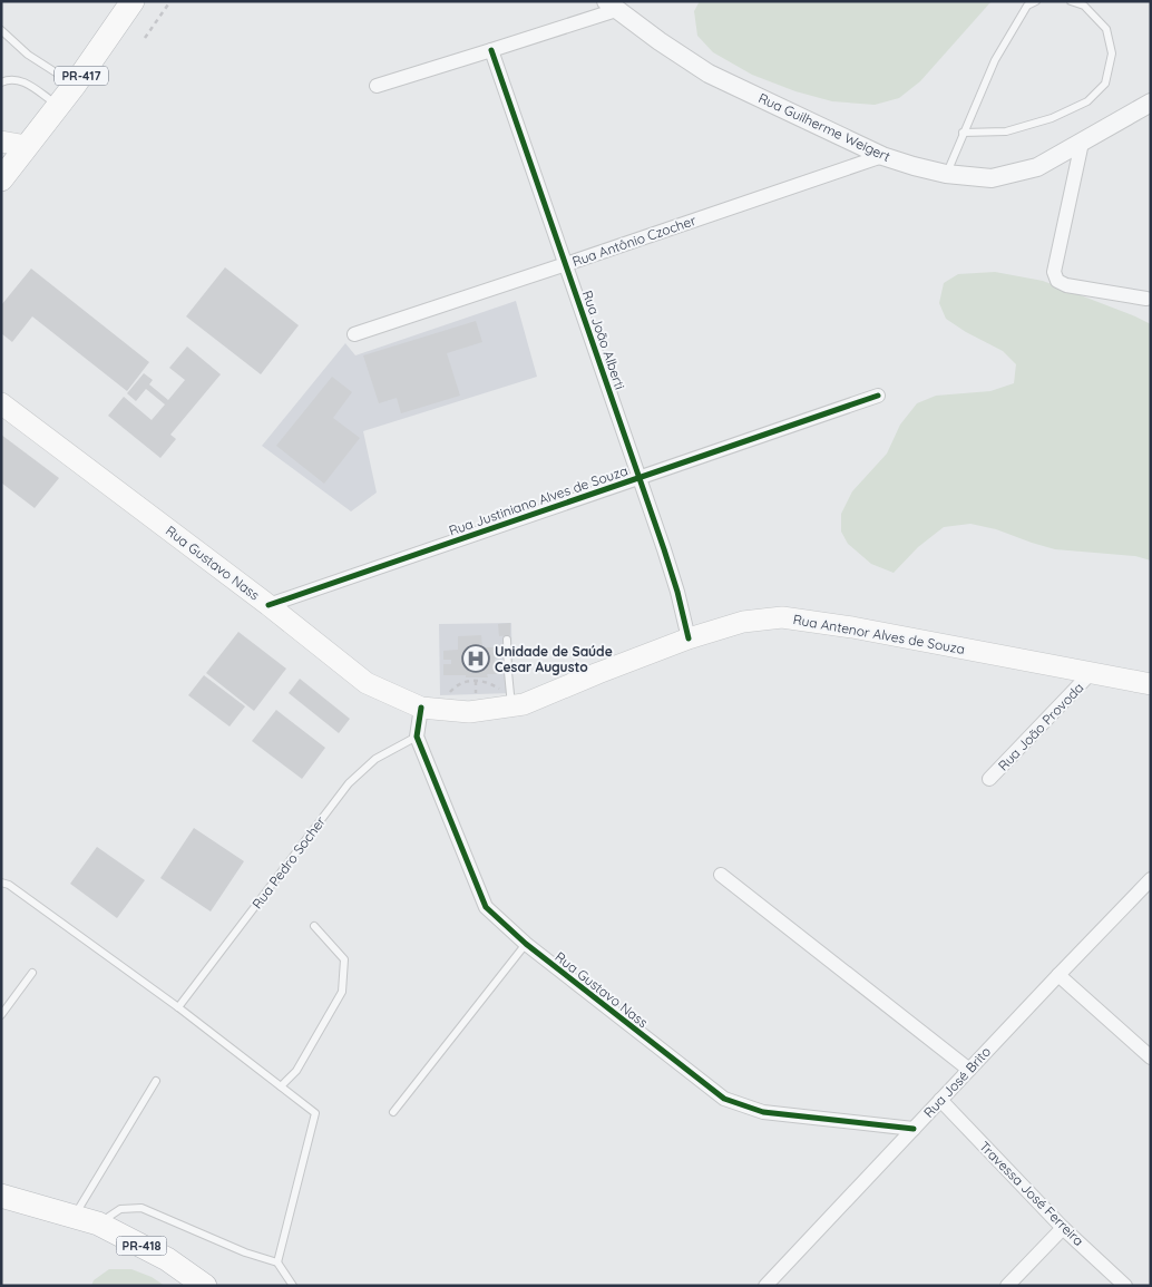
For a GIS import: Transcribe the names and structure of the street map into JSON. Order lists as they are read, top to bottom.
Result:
{
  "streets": {
    "highway": ["PR-417", "PR-418"],
    "main road": ["Rua Gustavo Nass", "Rua Antenor Alves de Souza"],
    "street": [
      "Rua Guilherme Weigert",
      "Rua Antônio Czocher",
      "Rua João Alberti",
      "Rua Justiniano Alves de Souza",
      "Rua João Provoda",
      "Rua José Brito",
      "Travessa José Ferreira"
    ],
    "lane": ["Rua Pedro Socher"]
  },
  "crossings": [
    ["Rua Guilherme Weigert", "Rua Antônio Czocher"],
    ["Rua Antônio Czocher", "Rua João Alberti"],
    ["Rua João Alberti", "Rua Justiniano Alves de Souza"],
    ["Rua João Alberti", "Rua Antenor Alves de Souza"],
    ["Rua Justiniano Alves de Souza", "Rua Gustavo Nass"],
    ["Rua Gustavo Nass", "Rua Antenor Alves de Souza"],
    ["Rua Gustavo Nass", "Rua Pedro Socher"],
    ["Rua Gustavo Nass", "Rua José Brito"],
    ["Rua Antenor Alves de Souza", "Rua João Provoda"],
    ["Rua José Brito", "Travessa José Ferreira"]
  ],
  "places": {
    "hospital": ["Unidade de Saúde Cesar Augusto"]
  }
}
